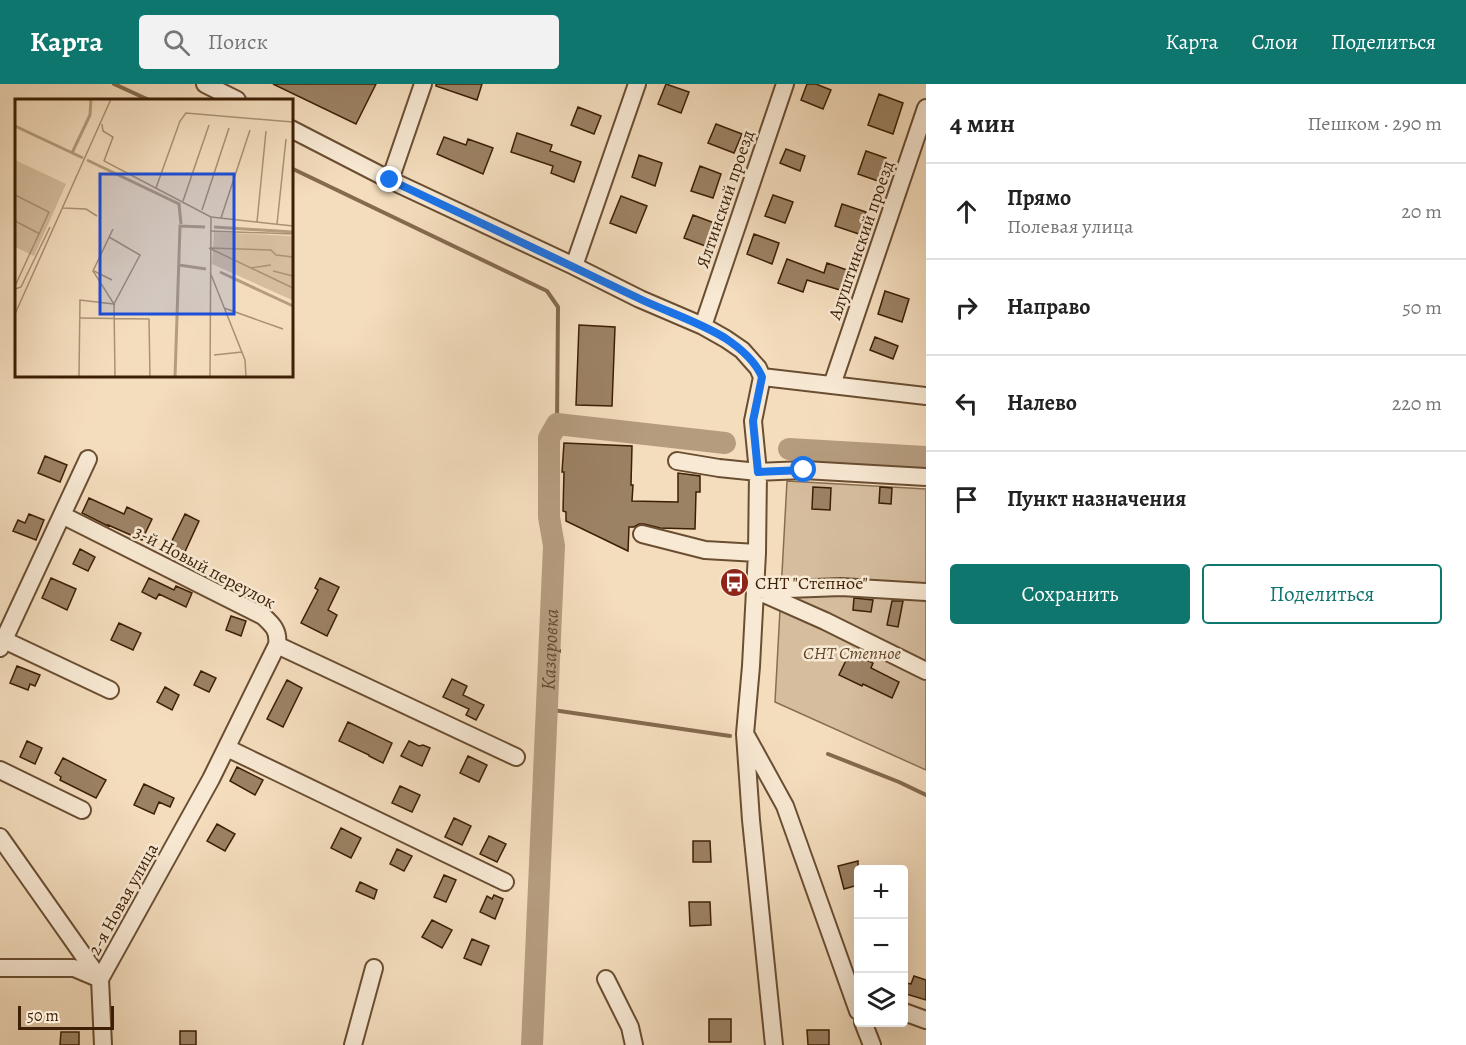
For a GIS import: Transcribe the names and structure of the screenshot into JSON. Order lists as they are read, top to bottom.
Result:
{
  "streets": {
    "street": [
      "Ялтинский проезд",
      "Алуштинский проезд",
      "3-й Новый переулок",
      "2-я Новая улица"
    ]
  },
  "water": ["Казаровка"],
  "parks": ["СНТ Степное"],
  "places": {
    "bus stop": ["СНТ \"Степное\""]
  },
  "scale_bar": "50 m",
  "page": {
    "header": "Карта",
    "search": "Поиск",
    "nav": ["Карта", "Слои", "Поделиться"],
    "heading": ["4 мин", "Пешком · 290 m"],
    "list": [
      ["Прямо", "Полевая улица", "20 m"],
      ["Направо", "50 m"],
      ["Налево", "220 m"],
      "Пункт назначения"
    ],
    "buttons": ["Сохранить", "Поделиться"],
    "map_buttons": ["+", "−"],
    "scale": "50 m"
  }
}
